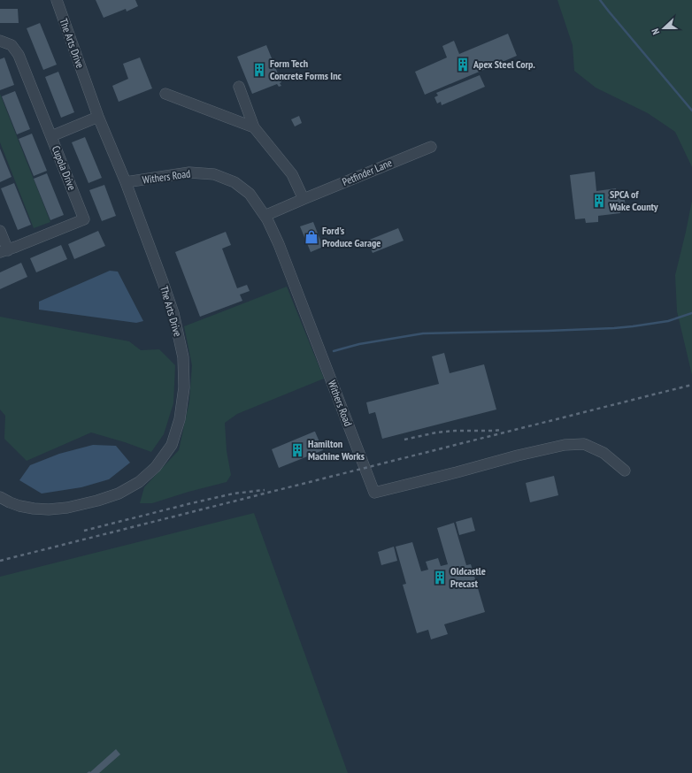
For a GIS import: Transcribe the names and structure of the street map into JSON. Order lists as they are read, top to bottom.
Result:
{
  "streets": {
    "street": [
      "The Arts Drive",
      "Cupola Drive",
      "Petfinder Lane",
      "Withers Road"
    ]
  },
  "crossings": [
    ["The Arts Drive", "Withers Road"],
    ["Petfinder Lane", "Withers Road"]
  ],
  "places": {
    "building": [
      "Apex Steel Corp.",
      "Form Tech Concrete Forms Inc",
      "SPCA of Wake County",
      "Hamilton Machine Works",
      "Oldcastle Precast"
    ],
    "shop": ["Ford's Produce Garage"]
  },
  "north": "left"
}
